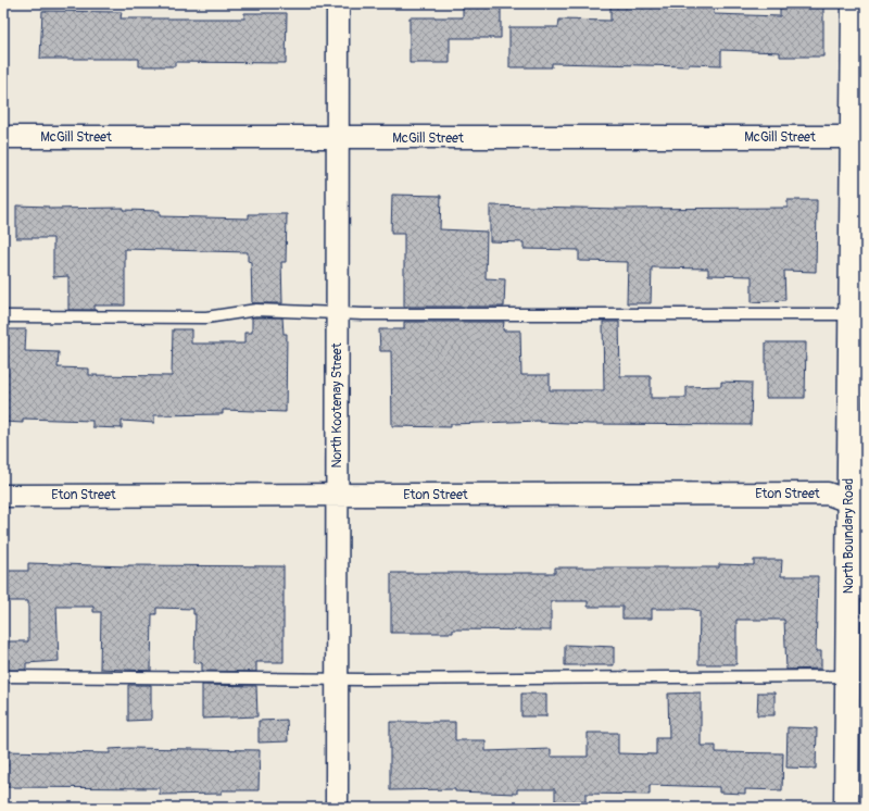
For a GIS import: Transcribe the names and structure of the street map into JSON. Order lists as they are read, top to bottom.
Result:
{
  "streets": {
    "street": [
      "McGill Street",
      "North Kootenay Street",
      "Eton Street",
      "North Boundary Road"
    ]
  },
  "crossings": [
    ["McGill Street", "North Kootenay Street"],
    ["McGill Street", "North Boundary Road"],
    ["North Kootenay Street", "Eton Street"],
    ["Eton Street", "North Boundary Road"]
  ]
}
